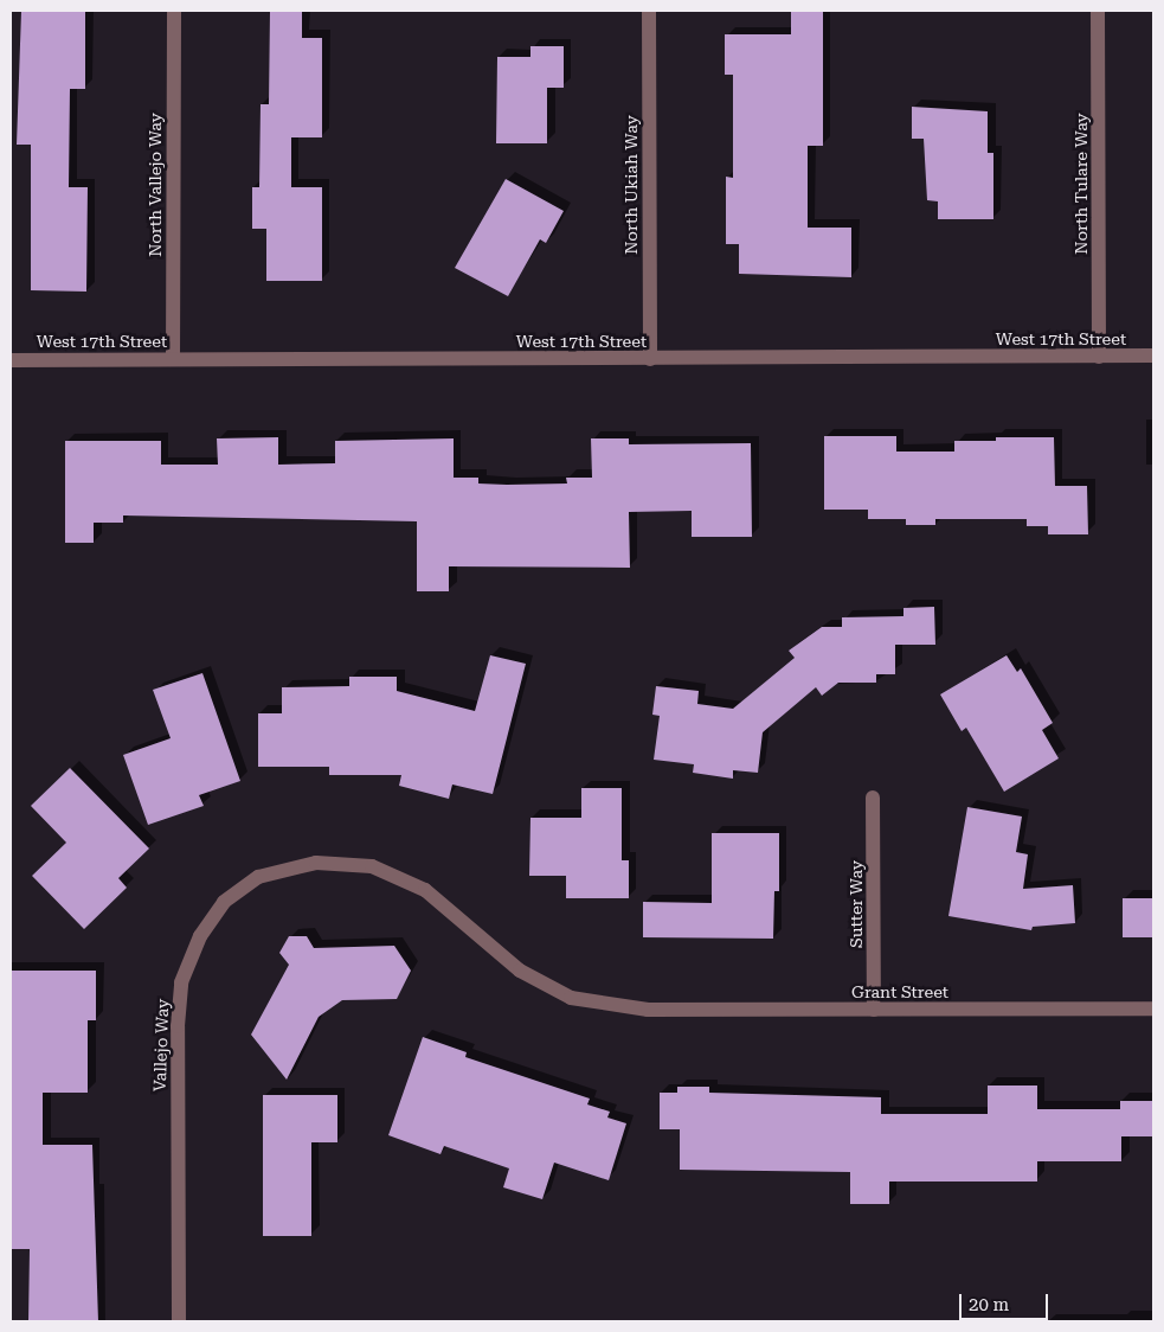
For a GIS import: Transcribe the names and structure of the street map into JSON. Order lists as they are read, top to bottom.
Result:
{
  "streets": {
    "street": [
      "North Tulare Way",
      "North Vallejo Way",
      "North Ukiah Way",
      "West 17th Street",
      "Sutter Way",
      "Grant Street",
      "Vallejo Way"
    ]
  },
  "crossings": [
    ["North Tulare Way", "West 17th Street"],
    ["North Vallejo Way", "West 17th Street"],
    ["North Ukiah Way", "West 17th Street"],
    ["Sutter Way", "Grant Street"],
    ["Grant Street", "Vallejo Way"]
  ],
  "scale_bar": "20 m"
}
